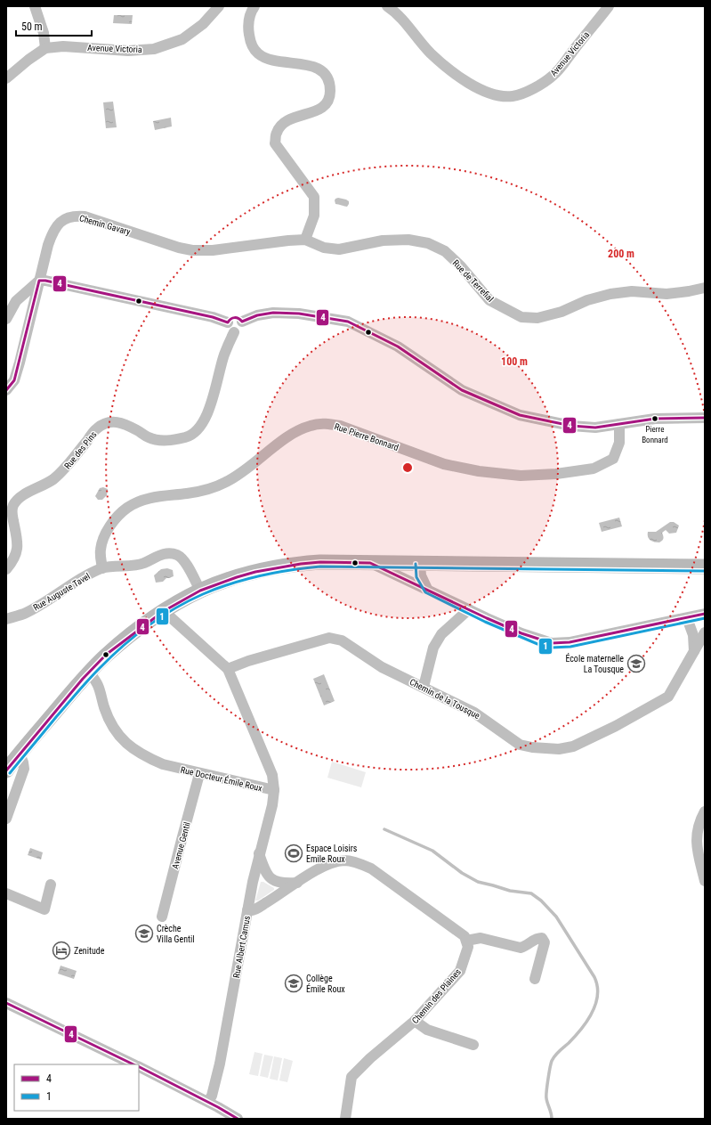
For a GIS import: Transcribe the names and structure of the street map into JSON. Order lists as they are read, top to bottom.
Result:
{
  "streets": {
    "street": [
      "Avenue Victoria",
      "Chemin Gavary",
      "Rue de Terrefial",
      "Rue Pierre Bonnard",
      "Rue des Pins",
      "Rue Auguste Tavel",
      "Chemin de la Tousque",
      "Rue Docteur Émile Roux",
      "Avenue Gentil",
      "Rue Albert Camus",
      "Chemin des Plaines"
    ]
  },
  "crossings": [
    ["Chemin Gavary", "Rue de Terrefial"],
    ["Rue Pierre Bonnard", "Rue Auguste Tavel"],
    ["Chemin de la Tousque", "Rue Docteur Émile Roux"],
    ["Rue Docteur Émile Roux", "Avenue Gentil"],
    ["Rue Docteur Émile Roux", "Rue Albert Camus"]
  ],
  "places": {
    "other": ["Pierre Bonnard"],
    "school or university": ["École maternelle La Tousque", "Crèche Villa Gentil", "Collège Émile Roux"],
    "sports": ["Espace Loisirs Emile Roux"],
    "hotel": ["Zenitude"]
  },
  "lines": ["transit line 4", "transit line 1"],
  "legend": ["4", "1"],
  "scale_bar": "50 m",
  "rings": ["200 m", "100 m"]
}
